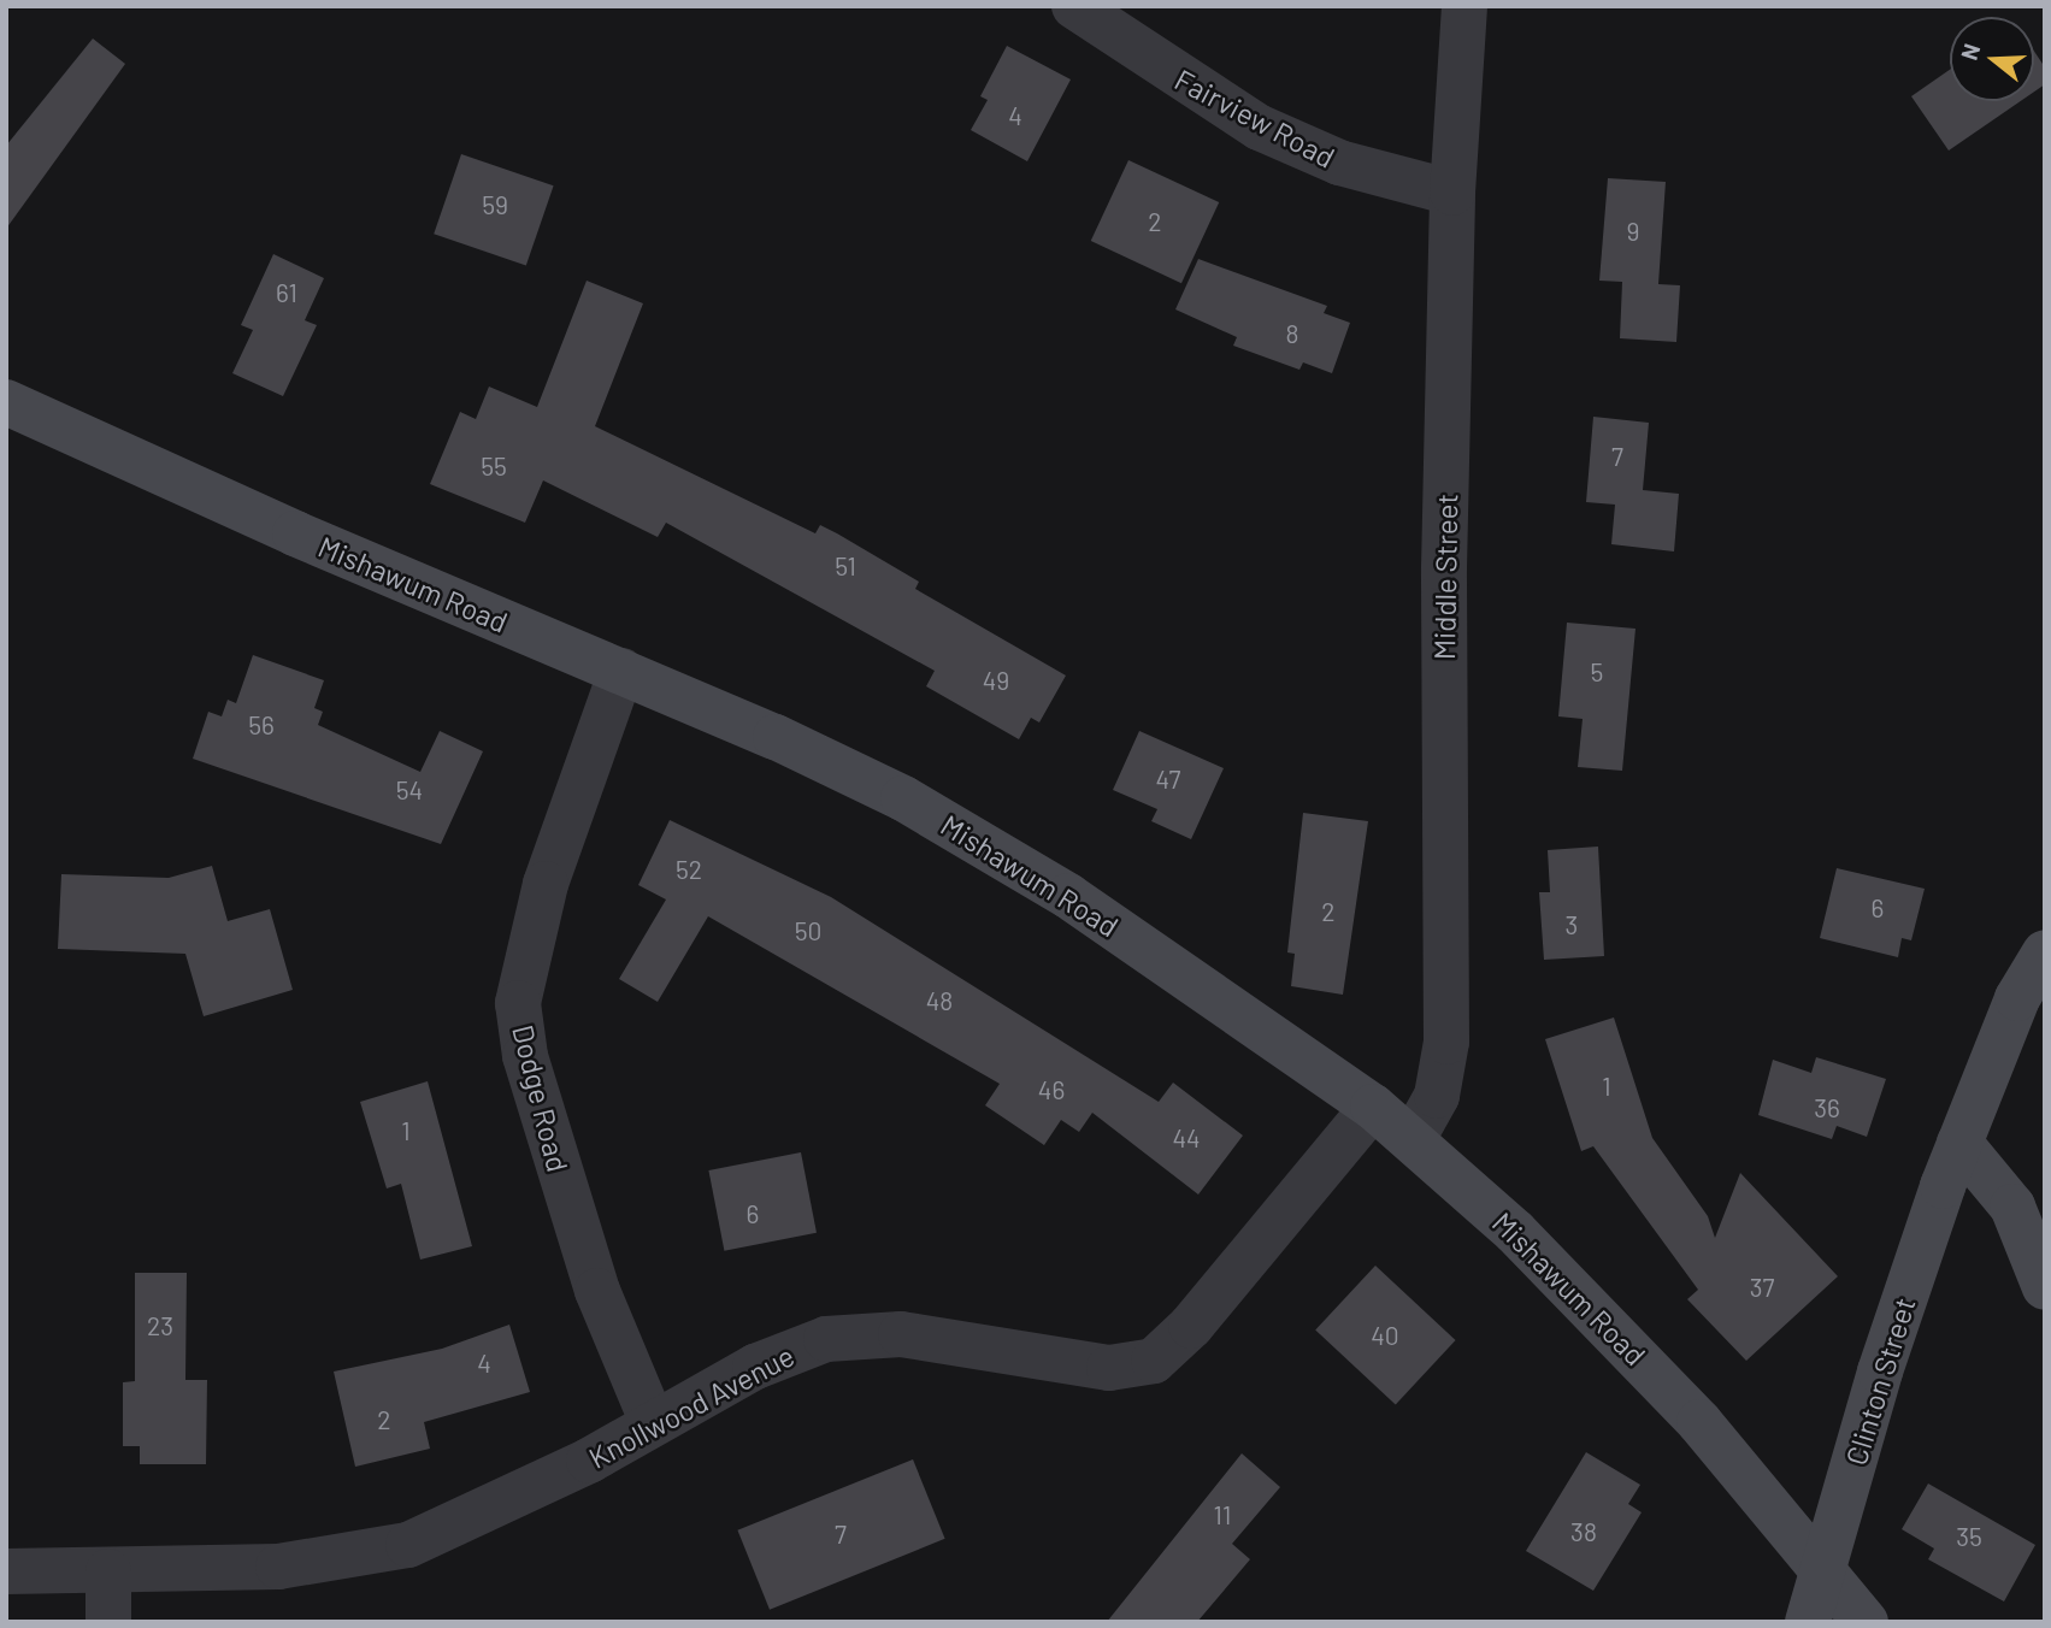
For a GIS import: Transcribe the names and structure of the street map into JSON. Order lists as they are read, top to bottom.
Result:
{
  "streets": {
    "main road": ["Mishawum Road", "Clinton Street"],
    "street": [
      "Fairview Road",
      "Middle Street",
      "Dodge Road",
      "Knollwood Avenue"
    ]
  },
  "crossings": [
    ["Fairview Road", "Middle Street"],
    ["Middle Street", "Mishawum Road"],
    ["Mishawum Road", "Dodge Road"],
    ["Mishawum Road", "Clinton Street"],
    ["Mishawum Road", "Knollwood Avenue"],
    ["Dodge Road", "Knollwood Avenue"]
  ],
  "house_numbers": [
    "4",
    "59",
    "2",
    "9",
    "61",
    "8",
    "7",
    "55",
    "51",
    "5",
    "49",
    "56",
    "47",
    "54",
    "52",
    "6",
    "2",
    "3",
    "50",
    "48",
    "1",
    "46",
    "36",
    "1",
    "44",
    "6",
    "37",
    "23",
    "40",
    "4",
    "2",
    "11",
    "38",
    "7",
    "35"
  ],
  "north": "left"
}
